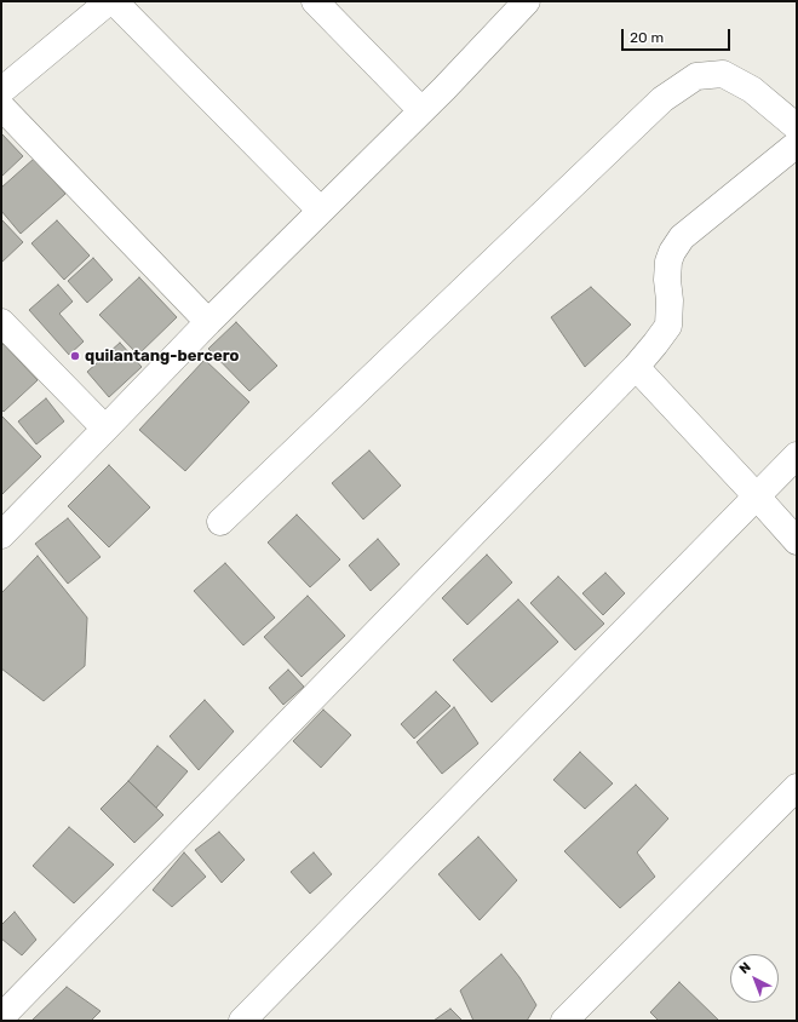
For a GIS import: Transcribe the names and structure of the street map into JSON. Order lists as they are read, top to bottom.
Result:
{
  "places": ["quilantang-bercero"],
  "scale_bar": "20 m",
  "north": "top left"
}
